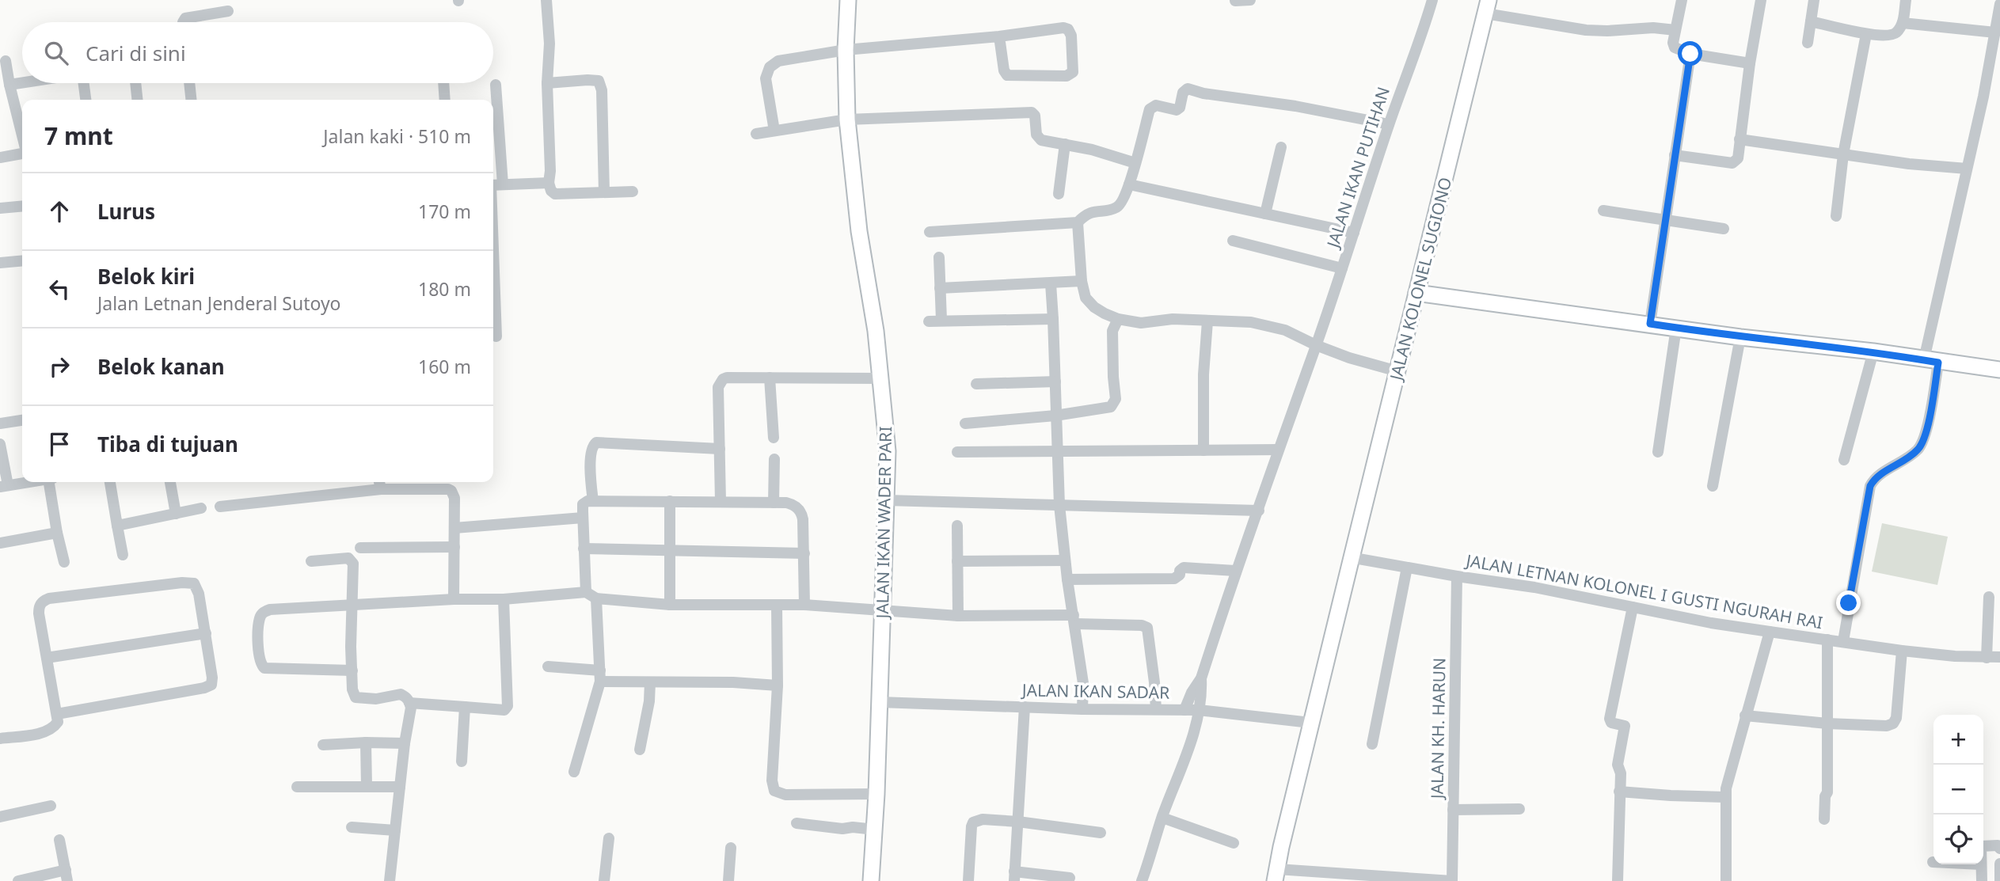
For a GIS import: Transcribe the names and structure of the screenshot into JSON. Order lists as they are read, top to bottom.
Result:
{
  "streets": {
    "main road": ["JALAN KOLONEL SUGIONO", "JALAN IKAN WADER PARI"],
    "street": [
      "JALAN IKAN PUTIHAN",
      "JALAN LETNAN KOLONEL I GUSTI NGURAH RAI",
      "JALAN IKAN SADAR",
      "JALAN KH. HARUN"
    ]
  },
  "crossings": [
    ["JALAN KOLONEL SUGIONO", "JALAN LETNAN KOLONEL I GUSTI NGURAH RAI"],
    ["JALAN KOLONEL SUGIONO", "JALAN IKAN SADAR"],
    ["JALAN IKAN WADER PARI", "JALAN IKAN SADAR"],
    ["JALAN LETNAN KOLONEL I GUSTI NGURAH RAI", "JALAN KH. HARUN"]
  ],
  "page": {
    "search": "Cari di sini",
    "heading": ["7 mnt", "Jalan kaki · 510 m"],
    "list": [
      ["Lurus", "170 m"],
      ["Belok kiri", "Jalan Letnan Jenderal Sutoyo", "180 m"],
      ["Belok kanan", "160 m"],
      "Tiba di tujuan"
    ],
    "map_buttons": ["+", "−"]
  }
}
